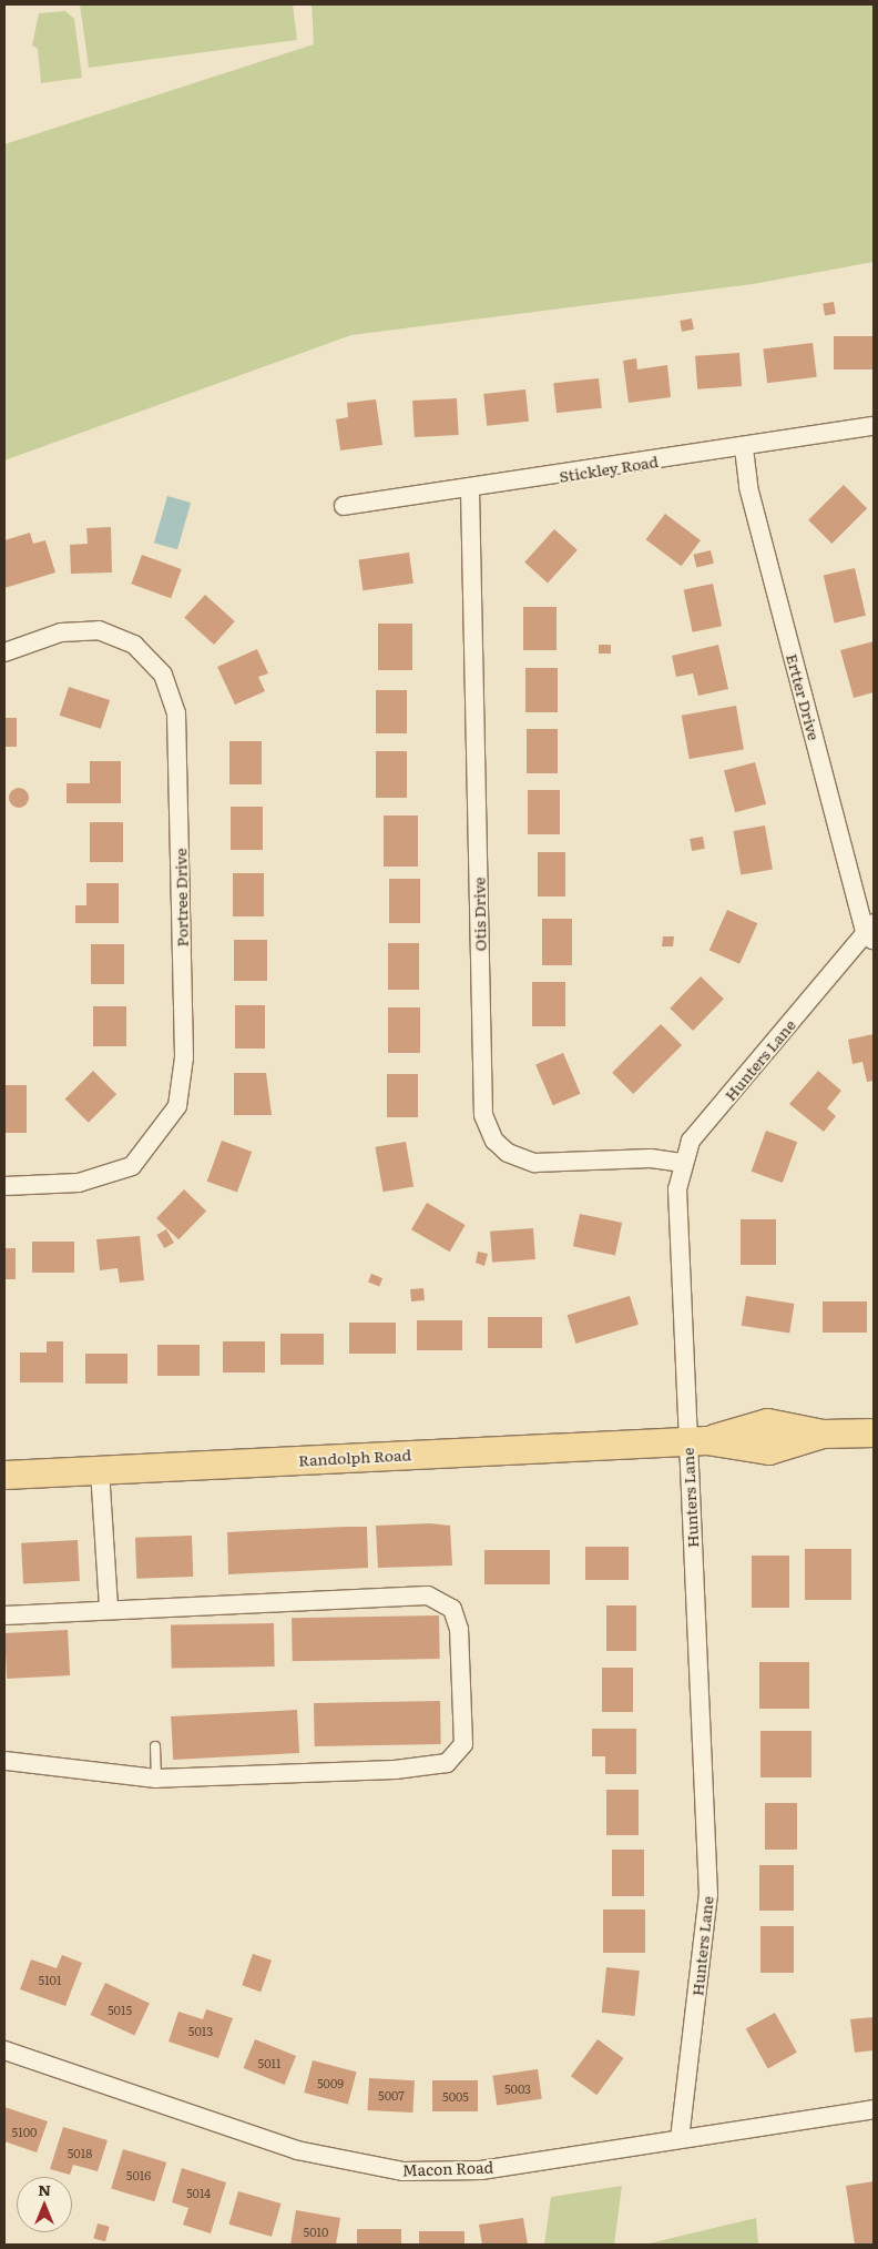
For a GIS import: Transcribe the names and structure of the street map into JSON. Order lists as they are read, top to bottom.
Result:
{
  "streets": {
    "main road": ["Randolph Road"],
    "street": [
      "Stickley Road",
      "Ertter Drive",
      "Portree Drive",
      "Otis Drive",
      "Hunters Lane",
      "Macon Road"
    ]
  },
  "crossings": [
    ["Stickley Road", "Ertter Drive"],
    ["Stickley Road", "Otis Drive"],
    ["Ertter Drive", "Hunters Lane"],
    ["Otis Drive", "Hunters Lane"],
    ["Hunters Lane", "Randolph Road"],
    ["Hunters Lane", "Macon Road"]
  ],
  "house_numbers": [
    "5101",
    "5015",
    "5013",
    "5011",
    "5009",
    "5003",
    "5007",
    "5005",
    "5100",
    "5018",
    "5016",
    "5014",
    "5010"
  ],
  "north": "top"
}
